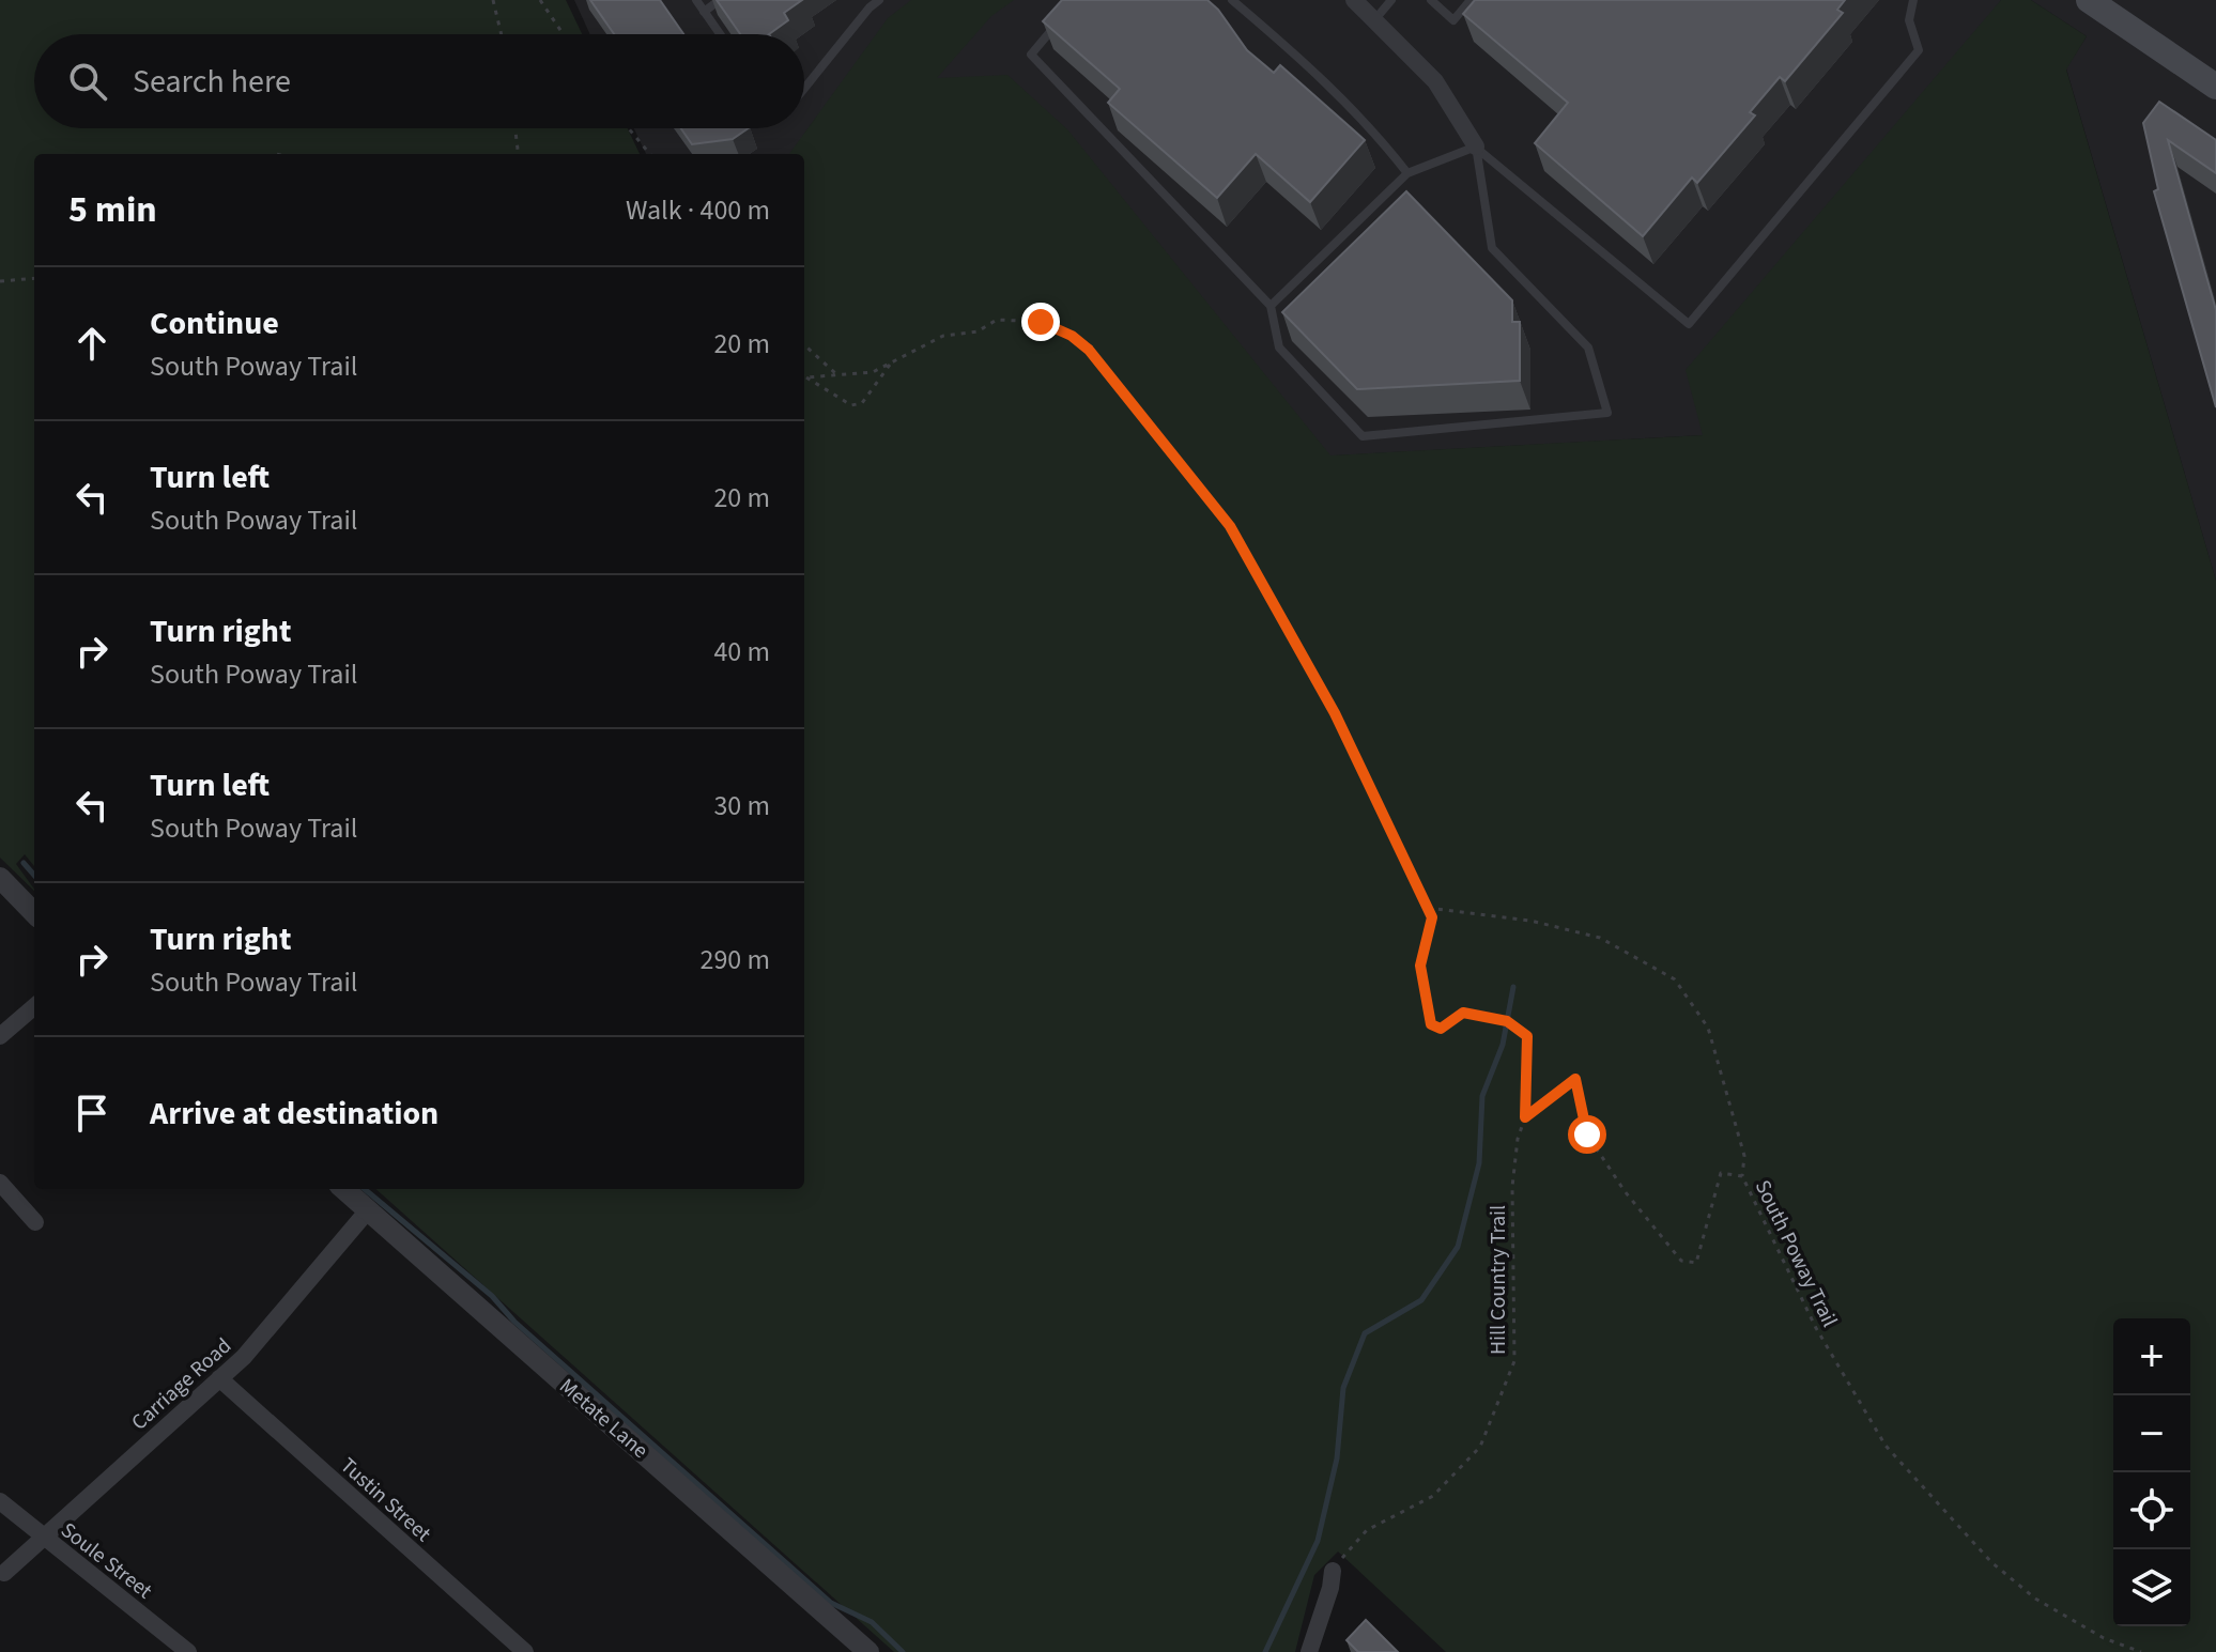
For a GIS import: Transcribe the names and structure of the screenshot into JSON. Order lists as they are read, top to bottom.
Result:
{
  "streets": {
    "street": [
      "Carriage Road",
      "Metate Lane",
      "Tustin Street",
      "Soule Street"
    ],
    "path": ["South Poway Trail", "Hill Country Trail"]
  },
  "crossings": [
    ["South Poway Trail", "Hill Country Trail"],
    ["Carriage Road", "Metate Lane"],
    ["Carriage Road", "Tustin Street"],
    ["Carriage Road", "Soule Street"]
  ],
  "page": {
    "search": "Search here",
    "heading": ["5 min", "Walk · 400 m"],
    "list": [
      ["Continue", "South Poway Trail", "20 m"],
      ["Turn left", "South Poway Trail", "20 m"],
      ["Turn right", "South Poway Trail", "40 m"],
      ["Turn left", "South Poway Trail", "30 m"],
      ["Turn right", "South Poway Trail", "290 m"],
      "Arrive at destination"
    ],
    "map_buttons": ["+", "−"]
  }
}
